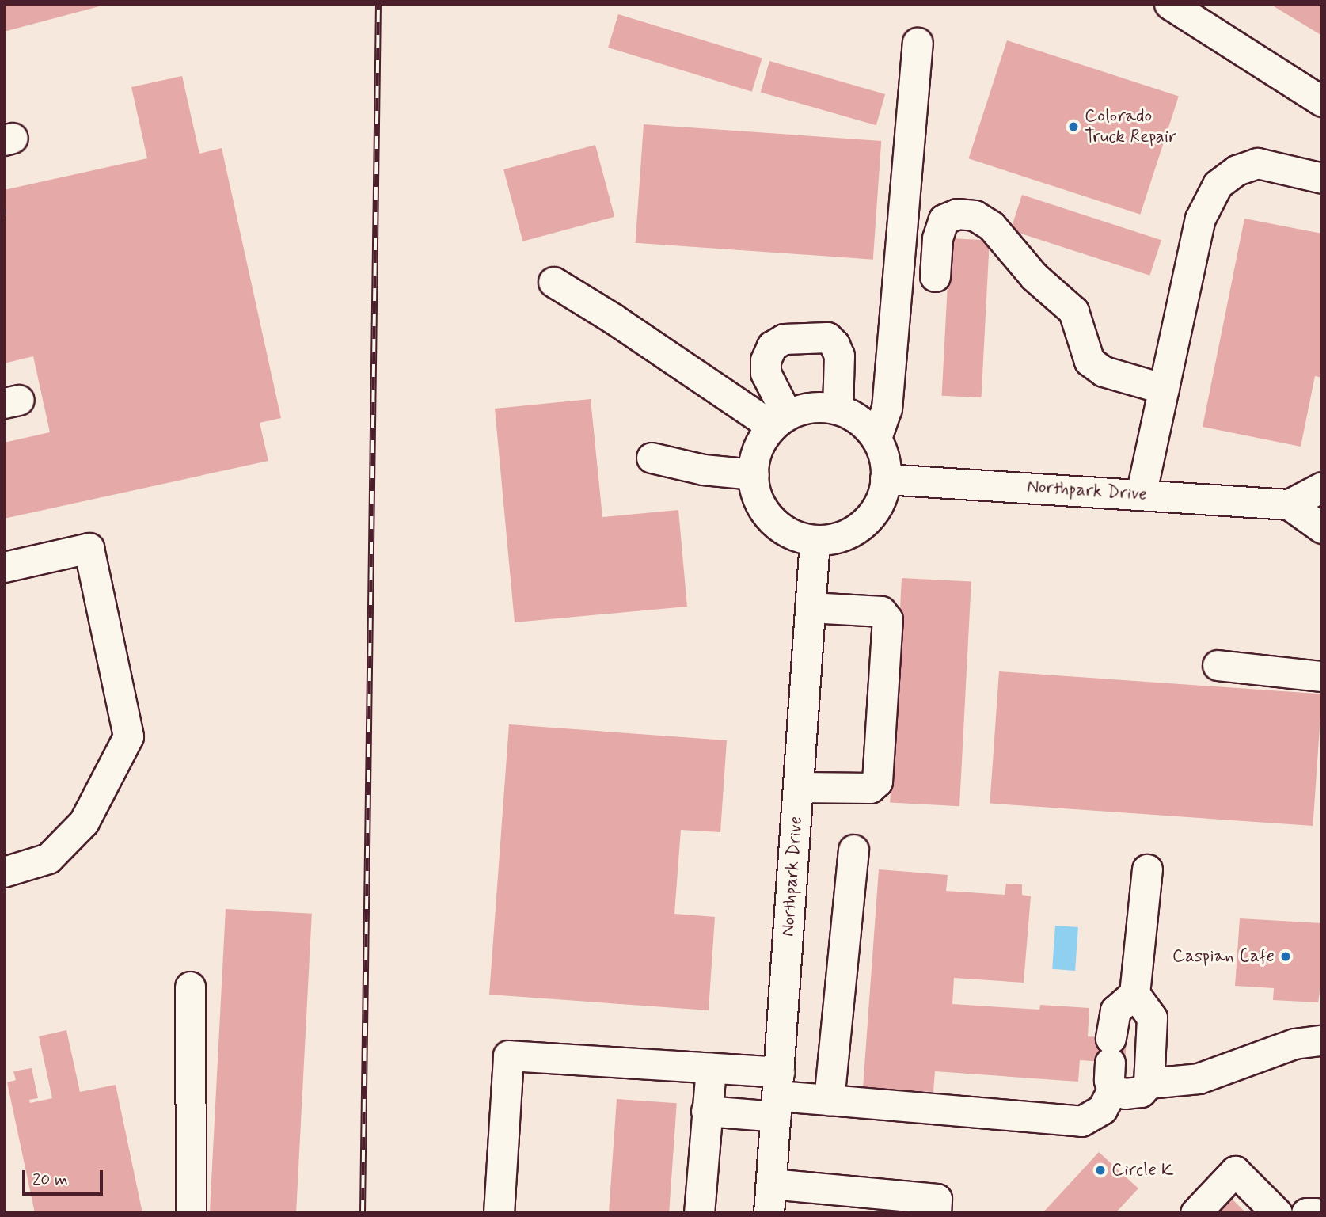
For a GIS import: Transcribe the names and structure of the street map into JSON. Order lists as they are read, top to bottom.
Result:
{
  "streets": {
    "street": ["Northpark Drive"]
  },
  "places": ["Colorado Truck Repair", "Caspian Cafe", "Circle K"],
  "scale_bar": "20 m"
}
